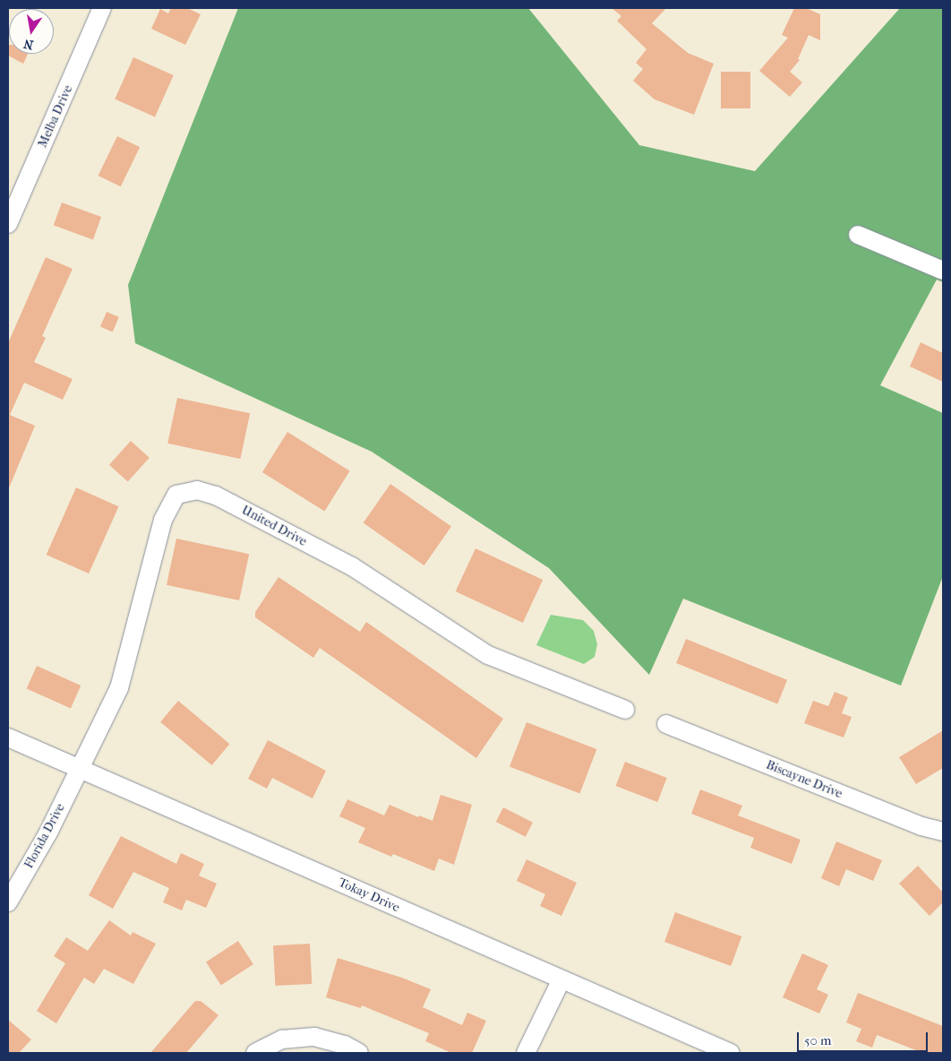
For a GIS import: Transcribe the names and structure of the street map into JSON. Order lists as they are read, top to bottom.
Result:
{
  "streets": {
    "street": [
      "Melba Drive",
      "United Drive",
      "Biscayne Drive",
      "Florida Drive",
      "Tokay Drive"
    ]
  },
  "crossings": [
    ["United Drive", "Florida Drive"],
    ["United Drive", "Tokay Drive"],
    ["Florida Drive", "Tokay Drive"]
  ],
  "scale_bar": "50 m",
  "north": "bottom"
}
